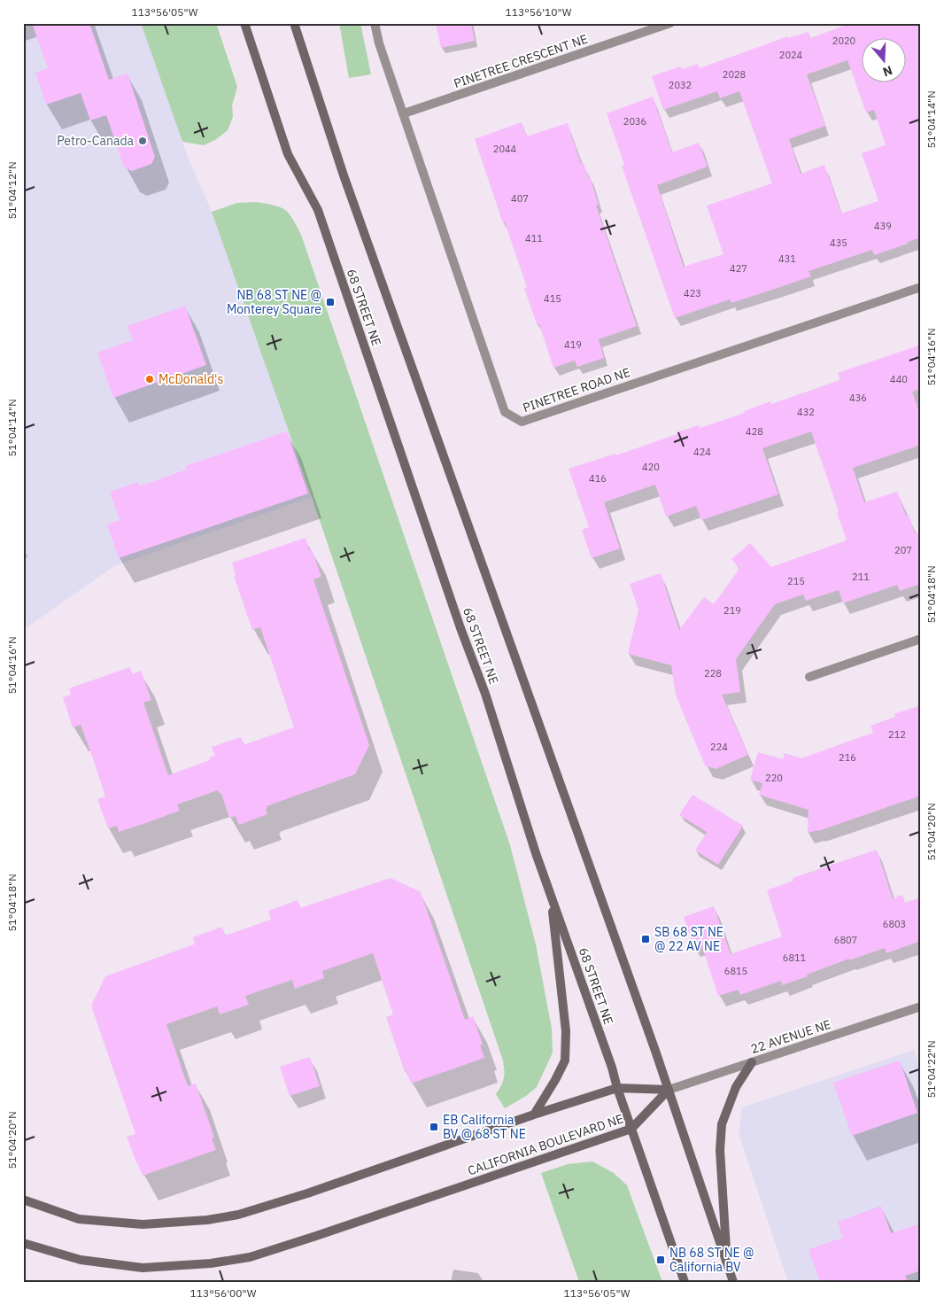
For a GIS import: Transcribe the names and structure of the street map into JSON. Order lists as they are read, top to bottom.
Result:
{
  "streets": {
    "main road": ["68 STREET NE", "CALIFORNIA BOULEVARD NE"],
    "street": ["PINETREE CRESCENT NE", "PINETREE ROAD NE", "22 AVENUE NE"]
  },
  "crossings": [
    ["PINETREE CRESCENT NE", "PINETREE ROAD NE"],
    ["68 STREET NE", "22 AVENUE NE"],
    ["68 STREET NE", "CALIFORNIA BOULEVARD NE"],
    ["22 AVENUE NE", "CALIFORNIA BOULEVARD NE"]
  ],
  "places": {
    "other": ["Petro-Canada", "McDonald's"],
    "transit": [
      "NB 68 ST NE @ Monterey Square",
      "SB 68 ST NE @ 22 AV NE",
      "EB California BV @ 68 ST NE",
      "NB 68 ST NE @ California BV"
    ]
  },
  "house_numbers": [
    "2020",
    "2024",
    "2028",
    "2032",
    "2036",
    "2044",
    "407",
    "439",
    "411",
    "435",
    "431",
    "427",
    "423",
    "415",
    "419",
    "440",
    "436",
    "432",
    "428",
    "424",
    "420",
    "416",
    "207",
    "211",
    "215",
    "219",
    "228",
    "212",
    "224",
    "216",
    "220",
    "6803",
    "6807",
    "6811",
    "6815"
  ],
  "north": "bottom",
  "coordinates": [
    "113°56'05\"W",
    "113°56'10\"W",
    "51°04'14\"N",
    "51°04'12\"N",
    "51°04'16\"N",
    "51°04'18\"N",
    "51°04'20\"N",
    "51°04'22\"N",
    "113°56'00\"W"
  ]
}
